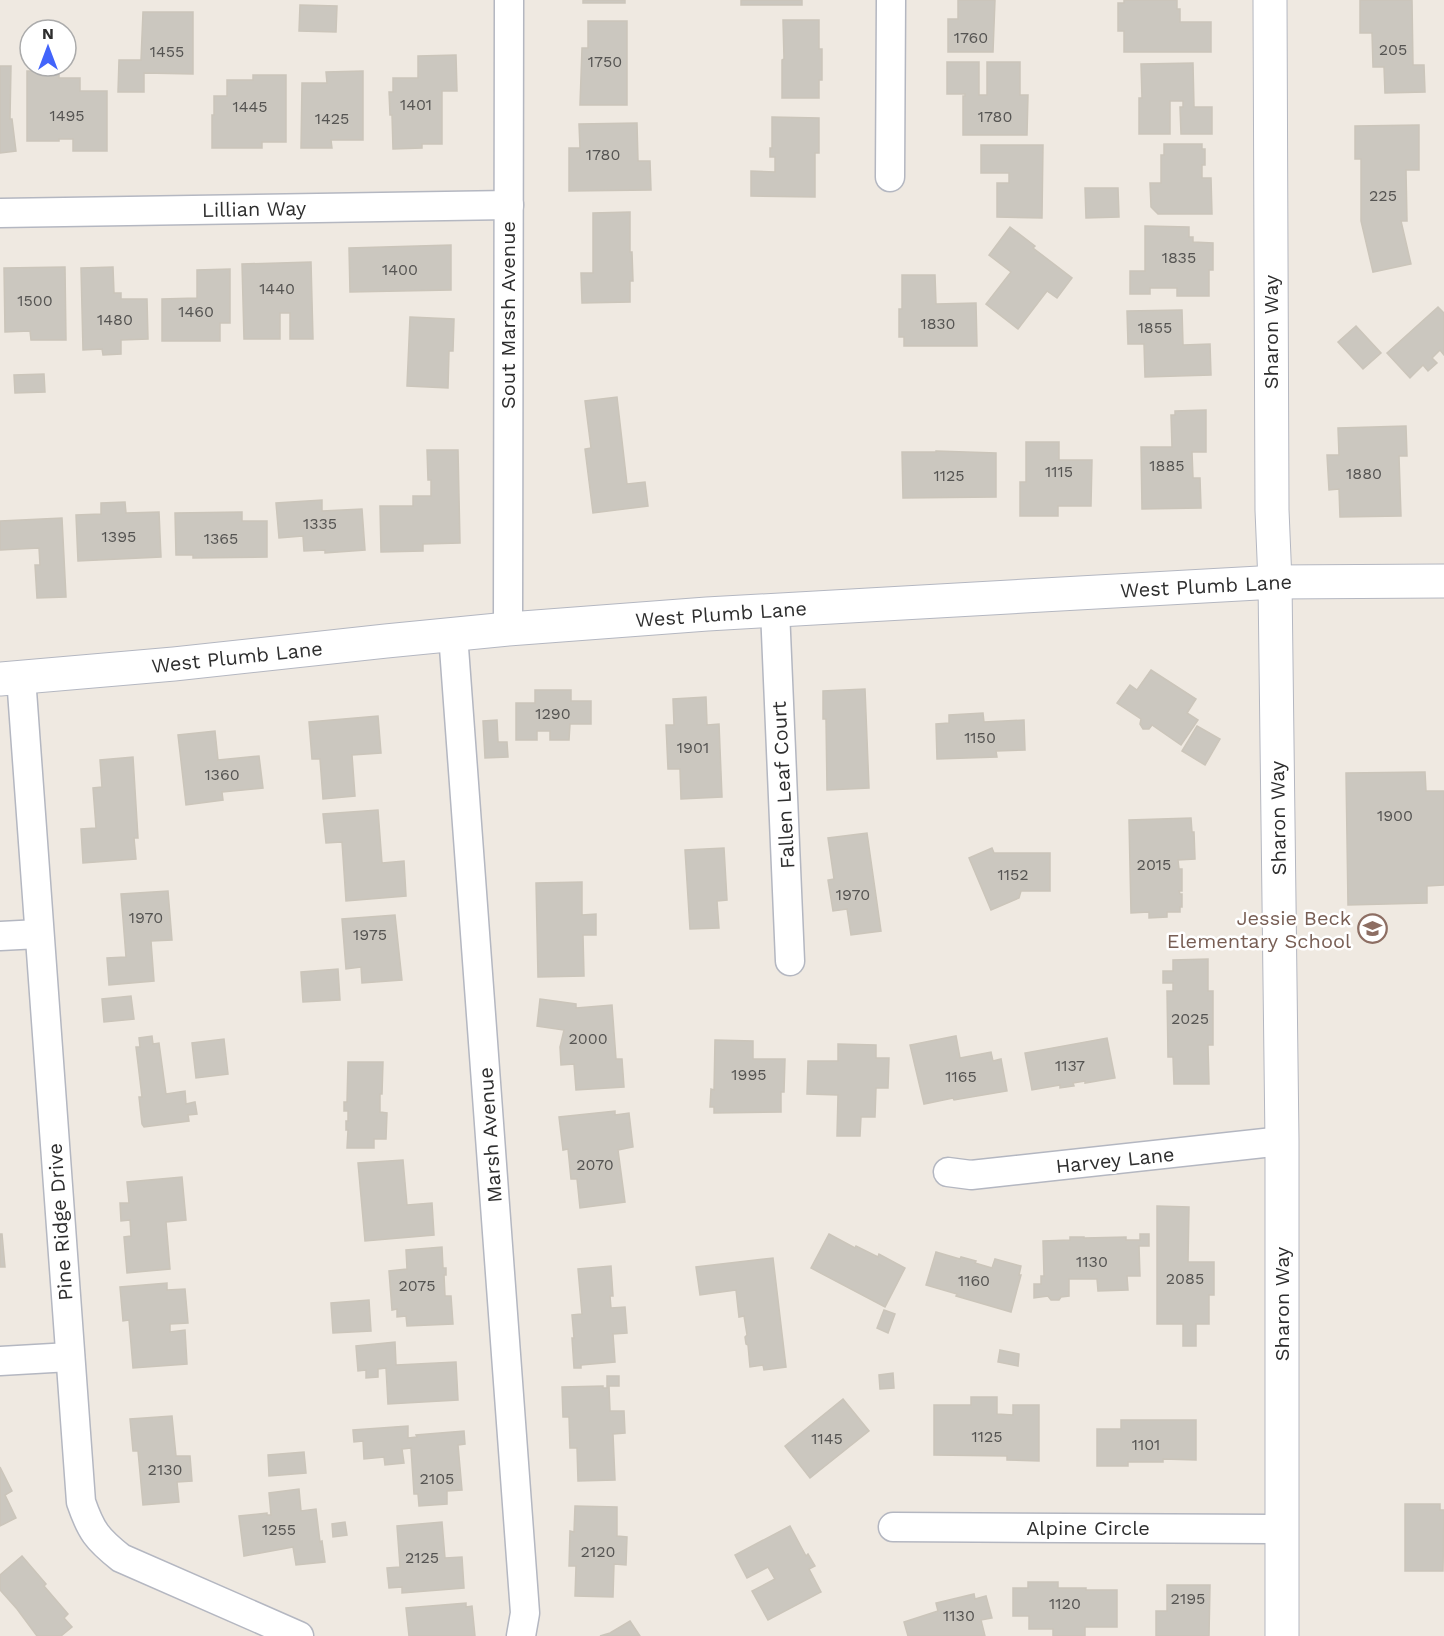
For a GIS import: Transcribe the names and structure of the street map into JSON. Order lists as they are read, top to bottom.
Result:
{
  "streets": {
    "street": [
      "Lillian Way",
      "Sout Marsh Avenue",
      "Sharon Way",
      "West Plumb Lane",
      "Fallen Leaf Court",
      "Marsh Avenue",
      "Harvey Lane",
      "Pine Ridge Drive",
      "Alpine Circle"
    ]
  },
  "crossings": [
    ["Lillian Way", "Sout Marsh Avenue"],
    ["Sout Marsh Avenue", "West Plumb Lane"],
    ["Sharon Way", "West Plumb Lane"],
    ["Sharon Way", "Harvey Lane"],
    ["Sharon Way", "Alpine Circle"],
    ["West Plumb Lane", "Fallen Leaf Court"],
    ["West Plumb Lane", "Marsh Avenue"],
    ["West Plumb Lane", "Pine Ridge Drive"]
  ],
  "places": {
    "school or university": ["Jessie Beck Elementary School"]
  },
  "house_numbers": [
    "1760",
    "205",
    "1455",
    "1750",
    "1401",
    "1445",
    "1495",
    "1780",
    "1425",
    "1780",
    "225",
    "1835",
    "1400",
    "1440",
    "1500",
    "1460",
    "1480",
    "1830",
    "1855",
    "1885",
    "1115",
    "1880",
    "1125",
    "1335",
    "1395",
    "1365",
    "1290",
    "1150",
    "1901",
    "1360",
    "1900",
    "2015",
    "1152",
    "1970",
    "1970",
    "1975",
    "2025",
    "2000",
    "1137",
    "1995",
    "1165",
    "2070",
    "1130",
    "2085",
    "1160",
    "2075",
    "1125",
    "1145",
    "1101",
    "2130",
    "2105",
    "1255",
    "2120",
    "2125",
    "2195",
    "1120",
    "1130"
  ],
  "north": "top"
}
